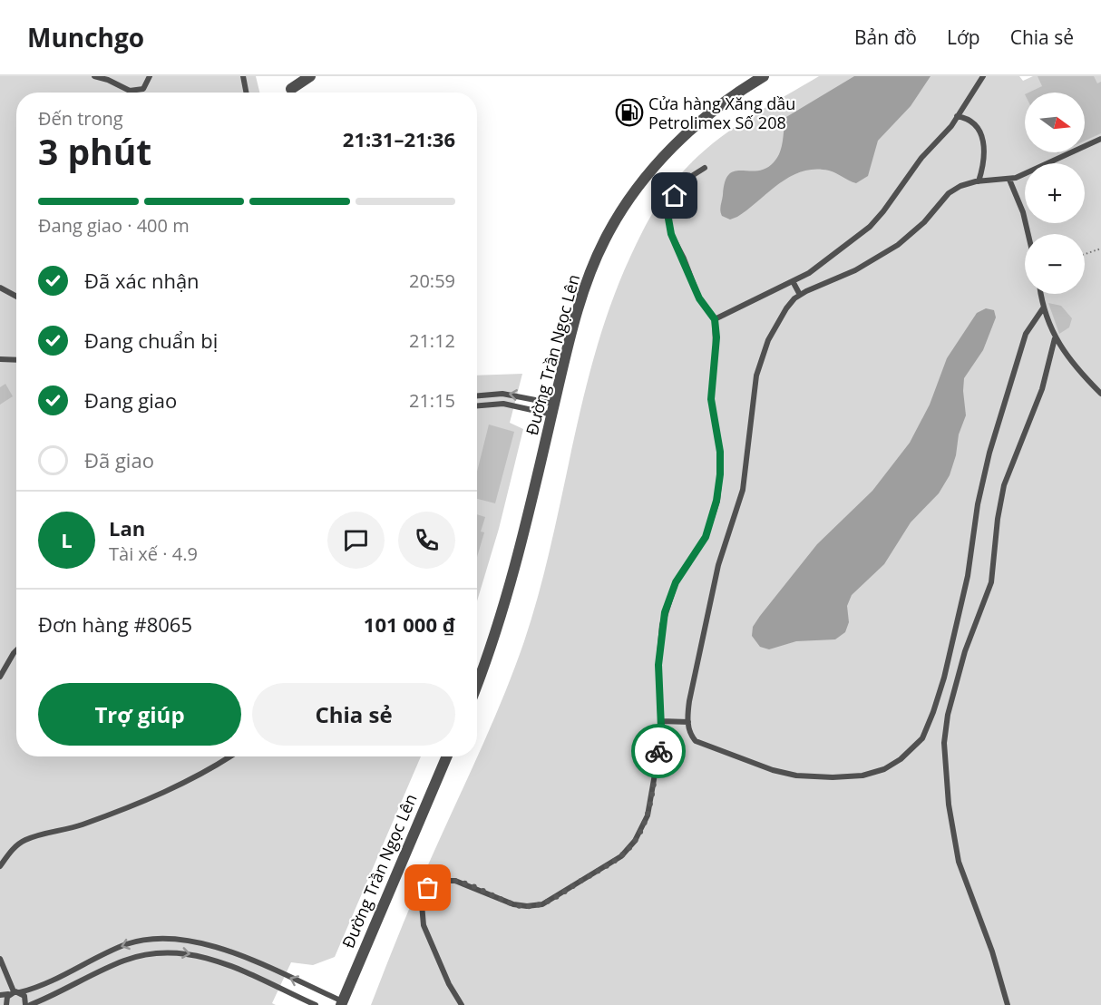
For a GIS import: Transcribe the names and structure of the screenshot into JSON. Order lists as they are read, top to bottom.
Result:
{
  "streets": {
    "street": ["Đường Trần Ngọc Lên"]
  },
  "places": {
    "fuel station": ["Cửa hàng Xăng dầu Petrolimex Số 208"]
  },
  "north": "right",
  "page": {
    "header": "Munchgo",
    "nav": ["Bản đồ", "Lớp", "Chia sẻ"],
    "map_buttons": ["+", "−"],
    "heading": ["3 phút", "Đến trong", "21:31–21:36"],
    "panel": [
      "Lan",
      "Tài xế · 4.9",
      "Đơn hàng #8065",
      "101 000 ₫"
    ],
    "bar": "Đang giao · 400 m",
    "list": [
      ["Đã xác nhận", "20:59"],
      ["Đang chuẩn bị", "21:12"],
      ["Đang giao", "21:15"],
      "Đã giao"
    ],
    "round": "L",
    "buttons": ["Trợ giúp", "Chia sẻ"]
  }
}
